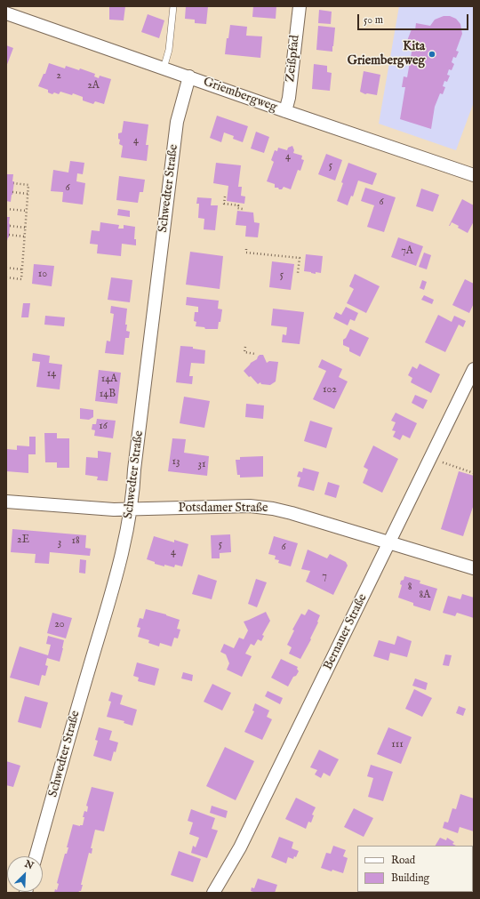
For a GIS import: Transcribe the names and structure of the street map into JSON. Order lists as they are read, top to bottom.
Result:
{
  "streets": {
    "street": [
      "Zeißpfad",
      "Griembergweg",
      "Schwedter Straße",
      "Potsdamer Straße",
      "Bernauer Straße"
    ]
  },
  "crossings": [
    ["Zeißpfad", "Griembergweg"],
    ["Griembergweg", "Schwedter Straße"],
    ["Schwedter Straße", "Potsdamer Straße"],
    ["Potsdamer Straße", "Bernauer Straße"]
  ],
  "places": ["Kita Griembergweg"],
  "house_numbers": [
    "2",
    "2A",
    "4",
    "4",
    "5",
    "6",
    "6",
    "7A",
    "10",
    "5",
    "14",
    "14A",
    "102",
    "14B",
    "16",
    "13",
    "31",
    "2E",
    "18",
    "3",
    "5",
    "6",
    "4",
    "7",
    "8",
    "8A",
    "20",
    "111"
  ],
  "legend": ["Road", "Building"],
  "scale_bar": "50 m",
  "north": "top right"
}
